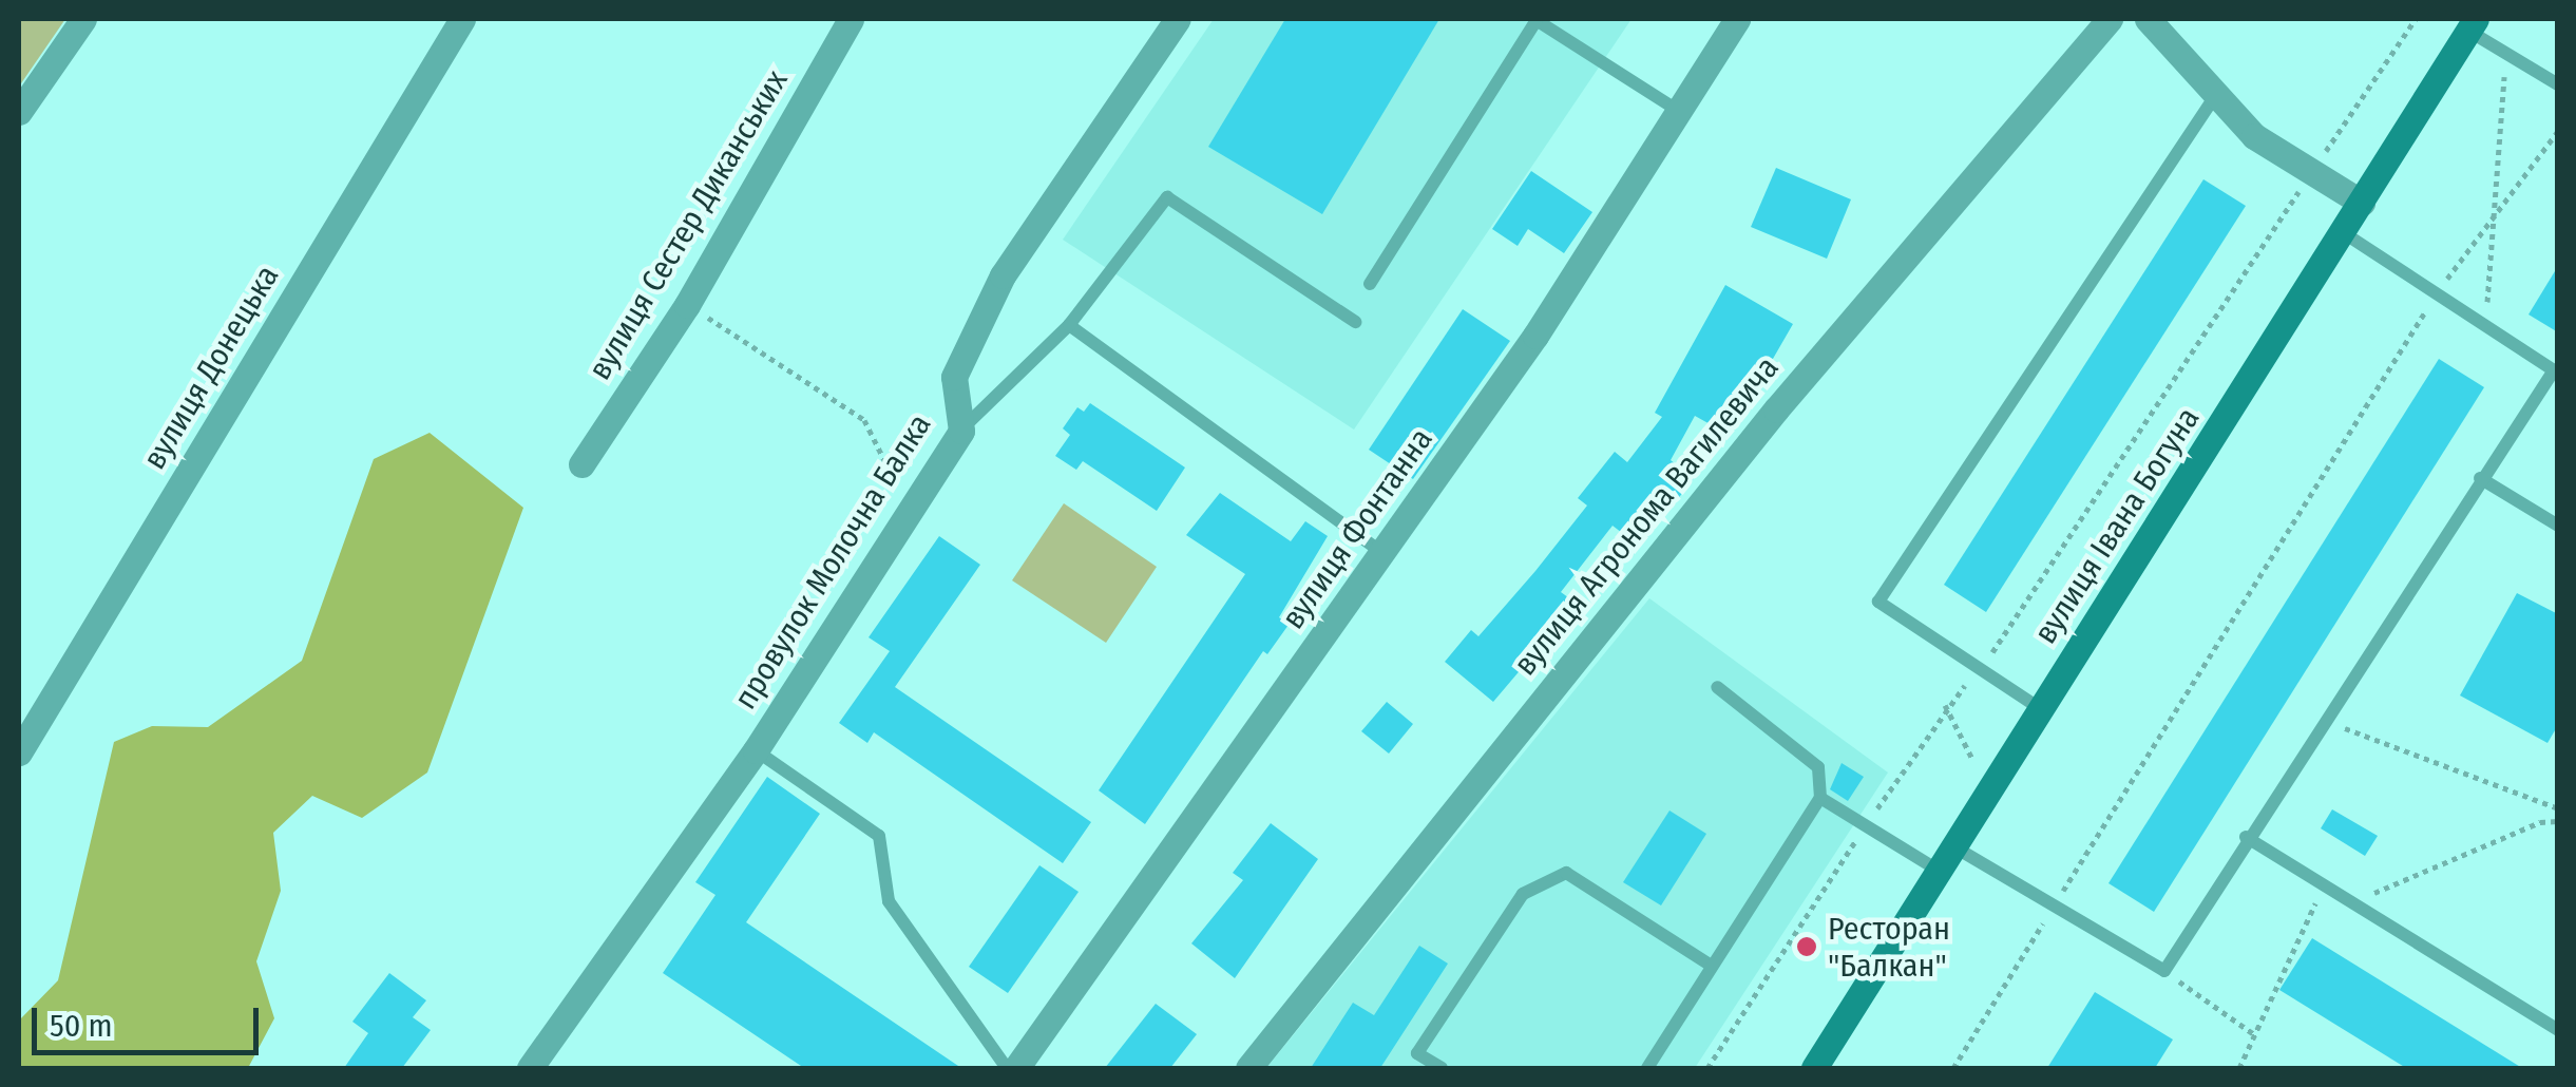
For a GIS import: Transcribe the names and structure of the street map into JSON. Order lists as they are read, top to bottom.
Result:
{
  "streets": {
    "street": [
      "вулиця Сестер Диканських",
      "вулиця Донецька",
      "вулиця Агронома Вагилевича",
      "вулиця Івана Богуна",
      "вулиця Фонтанна",
      "провулок Молочна Балка"
    ]
  },
  "places": ["Ресторан \"Балкан\""],
  "scale_bar": "50 m"
}
